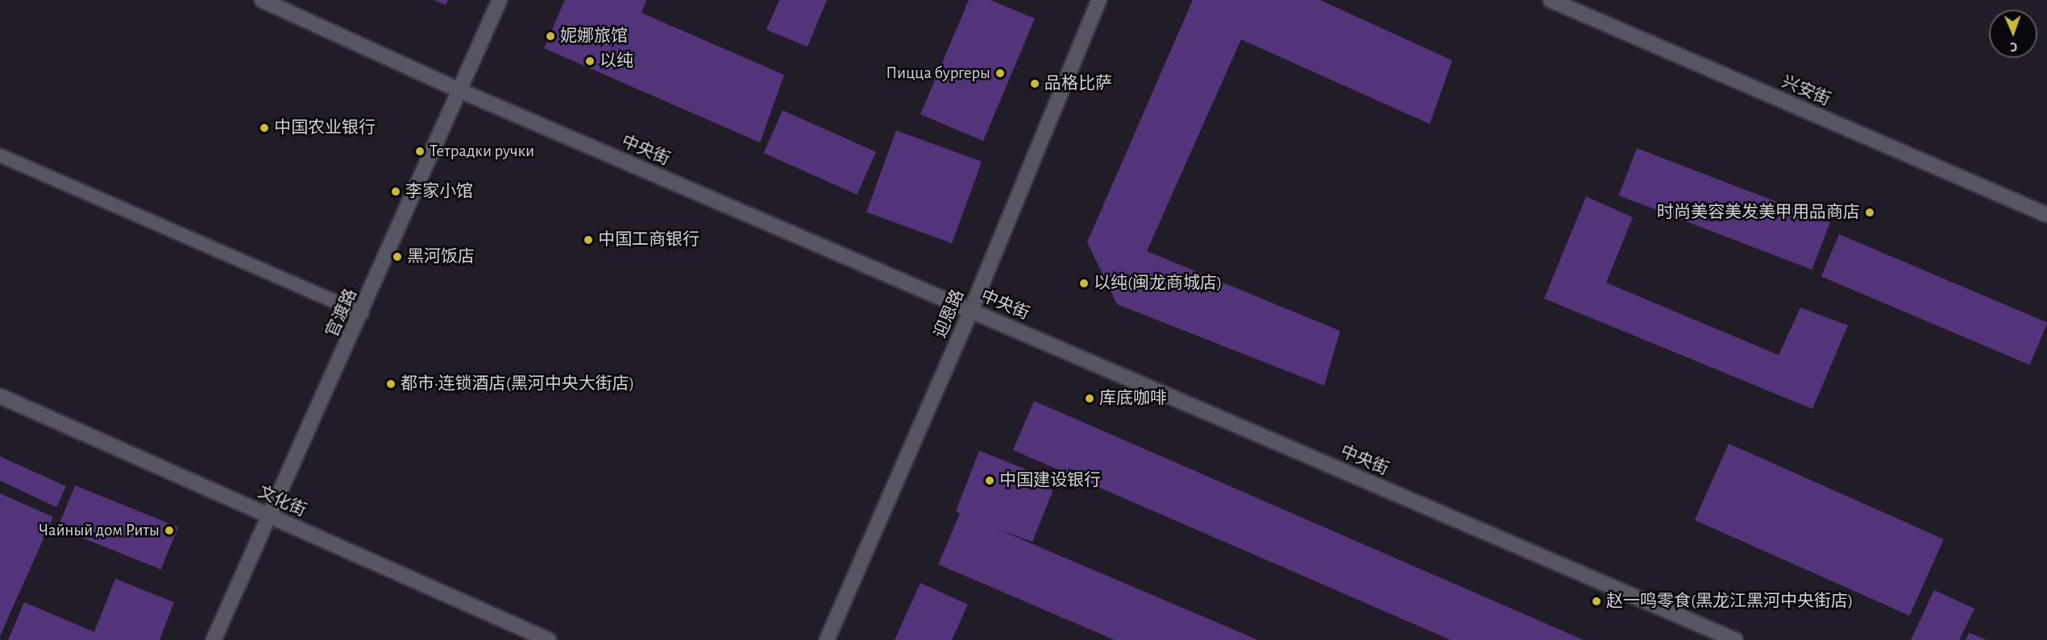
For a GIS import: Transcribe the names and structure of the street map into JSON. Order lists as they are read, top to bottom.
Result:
{
  "streets": {
    "street": [
      "兴安街",
      "中央街",
      "官渡路",
      "迎恩路",
      "文化街"
    ]
  },
  "crossings": [
    ["中央街", "官渡路"],
    ["中央街", "迎恩路"],
    ["官渡路", "文化街"]
  ],
  "places": [
    "妮娜旅馆",
    "以纯",
    "Пицца бургеры",
    "品格比萨",
    "中国农业银行",
    "Тетрадки ручки",
    "李家小馆",
    "时尚美容美发美甲用品商店",
    "中国工商银行",
    "黑河饭店",
    "以纯(闽龙商城店)",
    "都市·连锁酒店(黑河中央大街店)",
    "库底咖啡",
    "中国建设银行",
    "Чайный дом Риты",
    "赵一鸣零食(黑龙江黑河中央街店)"
  ],
  "north": "bottom"
}
